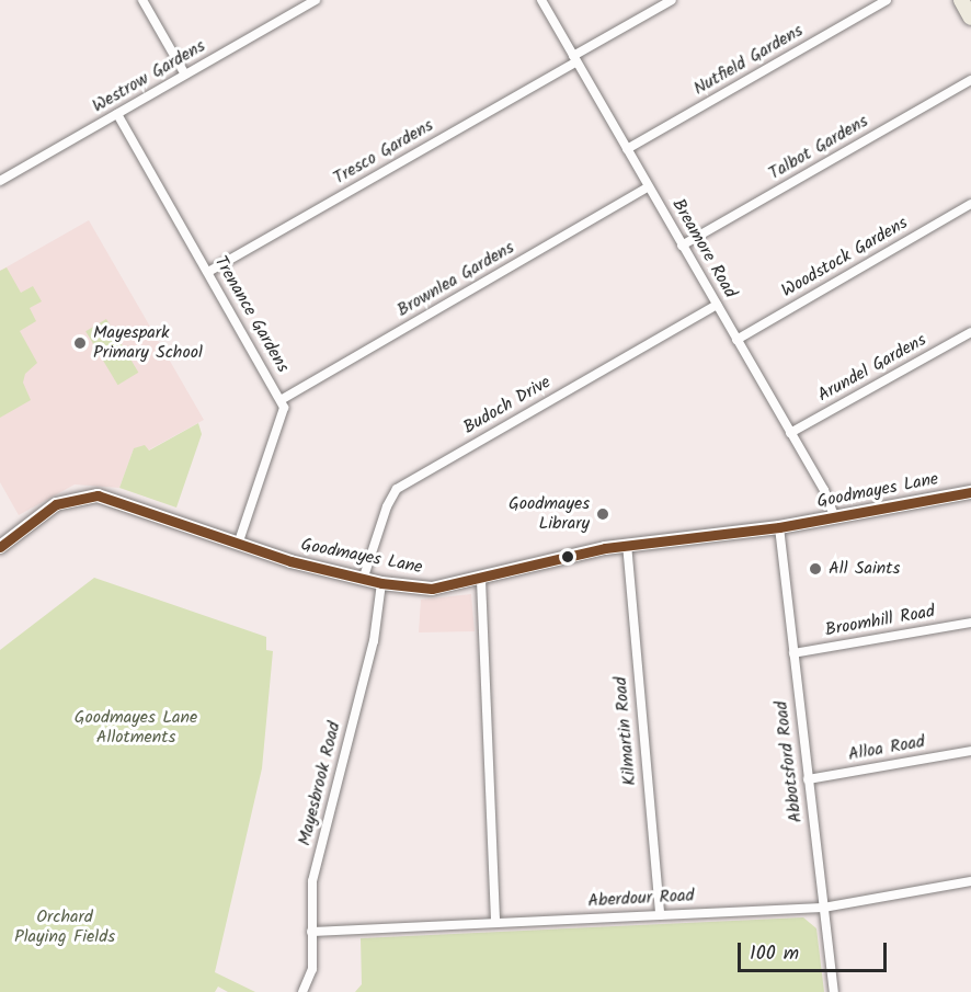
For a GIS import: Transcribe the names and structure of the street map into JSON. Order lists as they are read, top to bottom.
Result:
{
  "streets": {
    "main road": ["Goodmayes Lane"],
    "street": [
      "Nutfield Gardens",
      "Westrow Gardens",
      "Talbot Gardens",
      "Tresco Gardens",
      "Breamore Road",
      "Woodstock Gardens",
      "Brownlea Gardens",
      "Trenance Gardens",
      "Arundel Gardens",
      "Budoch Drive",
      "Broomhill Road",
      "Kilmartin Road",
      "Alloa Road",
      "Abbotsford Road",
      "Mayesbrook Road",
      "Aberdour Road"
    ]
  },
  "crossings": [
    ["Nutfield Gardens", "Breamore Road"],
    ["Westrow Gardens", "Trenance Gardens"],
    ["Talbot Gardens", "Breamore Road"],
    ["Tresco Gardens", "Breamore Road"],
    ["Tresco Gardens", "Trenance Gardens"],
    ["Breamore Road", "Woodstock Gardens"],
    ["Breamore Road", "Brownlea Gardens"],
    ["Breamore Road", "Arundel Gardens"],
    ["Breamore Road", "Budoch Drive"],
    ["Breamore Road", "Goodmayes Lane"],
    ["Brownlea Gardens", "Trenance Gardens"],
    ["Trenance Gardens", "Goodmayes Lane"],
    ["Budoch Drive", "Goodmayes Lane"],
    ["Goodmayes Lane", "Kilmartin Road"],
    ["Goodmayes Lane", "Abbotsford Road"],
    ["Goodmayes Lane", "Mayesbrook Road"],
    ["Broomhill Road", "Abbotsford Road"],
    ["Kilmartin Road", "Aberdour Road"],
    ["Alloa Road", "Abbotsford Road"],
    ["Abbotsford Road", "Aberdour Road"],
    ["Mayesbrook Road", "Aberdour Road"]
  ],
  "parks": ["Goodmayes Lane Allotments", "Orchard Playing Fields"],
  "places": ["Mayespark Primary School", "Goodmayes Library", "All Saints"],
  "scale_bar": "100 m"
}
